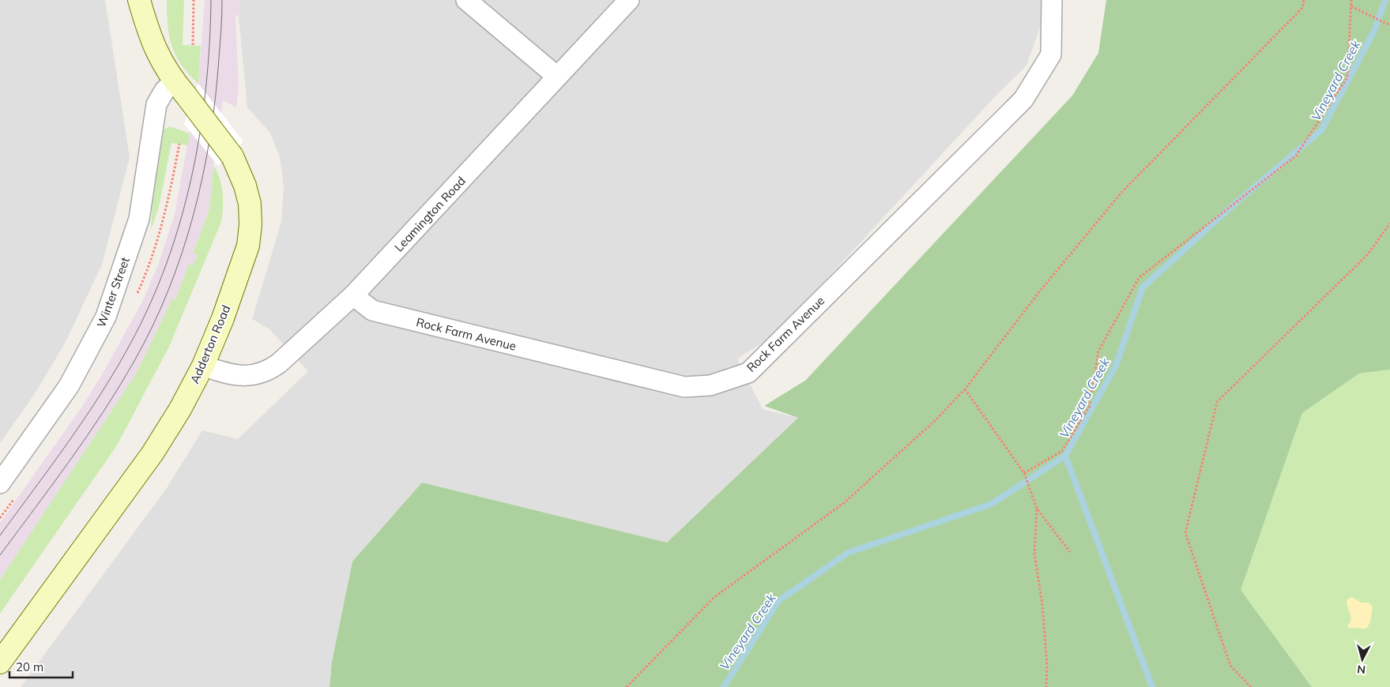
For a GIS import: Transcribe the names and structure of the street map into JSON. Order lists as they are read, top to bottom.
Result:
{
  "streets": {
    "main road": ["Adderton Road"],
    "street": ["Leamington Road", "Winter Street", "Rock Farm Avenue"]
  },
  "crossings": [
    ["Leamington Road", "Rock Farm Avenue"],
    ["Leamington Road", "Adderton Road"],
    ["Winter Street", "Adderton Road"]
  ],
  "water": ["Vineyard Creek"],
  "scale_bar": "20 m",
  "north": "bottom"
}
